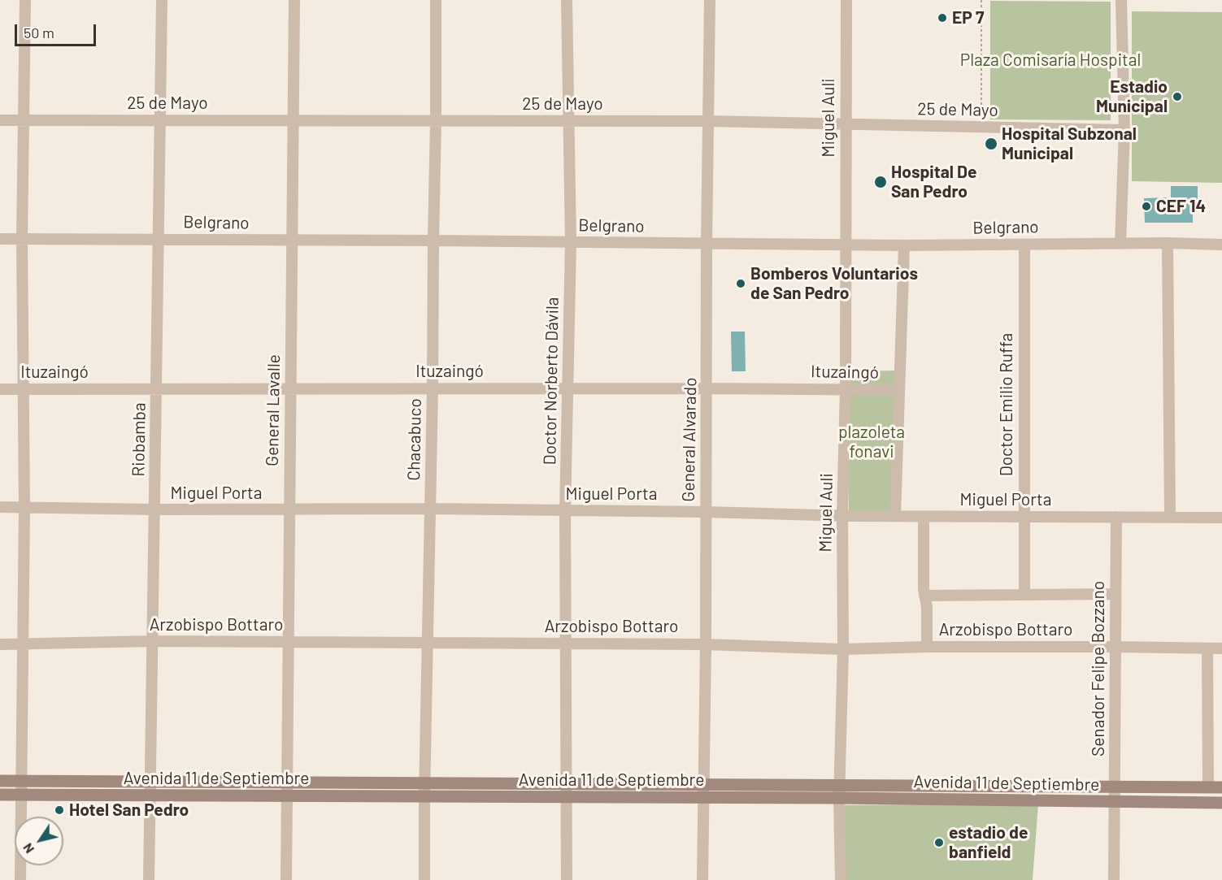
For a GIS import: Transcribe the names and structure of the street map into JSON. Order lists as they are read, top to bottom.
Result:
{
  "streets": {
    "main road": ["Avenida 11 de Septiembre"],
    "street": [
      "25 de Mayo",
      "Miguel Auli",
      "Belgrano",
      "Ituzaingó",
      "Doctor Norberto Dávila",
      "Doctor Emilio Ruffa",
      "General Lavalle",
      "Riobamba",
      "Chacabuco",
      "General Alvarado",
      "Miguel Porta",
      "Arzobispo Bottaro",
      "Senador Felipe Bozzano"
    ]
  },
  "crossings": [
    ["25 de Mayo", "Miguel Auli"],
    ["25 de Mayo", "Doctor Norberto Dávila"],
    ["25 de Mayo", "General Lavalle"],
    ["25 de Mayo", "Riobamba"],
    ["25 de Mayo", "Chacabuco"],
    ["25 de Mayo", "General Alvarado"],
    ["Miguel Auli", "Belgrano"],
    ["Miguel Auli", "Ituzaingó"],
    ["Miguel Auli", "Miguel Porta"],
    ["Miguel Auli", "Arzobispo Bottaro"],
    ["Miguel Auli", "Avenida 11 de Septiembre"],
    ["Belgrano", "Doctor Norberto Dávila"],
    ["Belgrano", "Doctor Emilio Ruffa"],
    ["Belgrano", "General Lavalle"],
    ["Belgrano", "Riobamba"],
    ["Belgrano", "Chacabuco"],
    ["Belgrano", "General Alvarado"],
    ["Ituzaingó", "Doctor Norberto Dávila"],
    ["Ituzaingó", "General Lavalle"],
    ["Ituzaingó", "Riobamba"],
    ["Ituzaingó", "Chacabuco"],
    ["Ituzaingó", "General Alvarado"],
    ["Doctor Norberto Dávila", "Miguel Porta"],
    ["Doctor Norberto Dávila", "Arzobispo Bottaro"],
    ["Doctor Norberto Dávila", "Avenida 11 de Septiembre"],
    ["Doctor Emilio Ruffa", "Miguel Porta"],
    ["General Lavalle", "Miguel Porta"],
    ["General Lavalle", "Arzobispo Bottaro"],
    ["General Lavalle", "Avenida 11 de Septiembre"],
    ["Riobamba", "Miguel Porta"],
    ["Riobamba", "Arzobispo Bottaro"],
    ["Riobamba", "Avenida 11 de Septiembre"],
    ["Chacabuco", "Miguel Porta"],
    ["Chacabuco", "Arzobispo Bottaro"],
    ["Chacabuco", "Avenida 11 de Septiembre"],
    ["General Alvarado", "Miguel Porta"],
    ["General Alvarado", "Arzobispo Bottaro"],
    ["General Alvarado", "Avenida 11 de Septiembre"],
    ["Miguel Porta", "Senador Felipe Bozzano"],
    ["Arzobispo Bottaro", "Senador Felipe Bozzano"],
    ["Senador Felipe Bozzano", "Avenida 11 de Septiembre"]
  ],
  "parks": ["Plaza Comisaría Hospital", "plazoleta fonavi"],
  "places": [
    "EP 7",
    "Estadio Municipal",
    "Hospital Subzonal Municipal",
    "Hospital De San Pedro",
    "CEF 14",
    "Bomberos Voluntarios de San Pedro",
    "Hotel San Pedro",
    "estadio de banfield"
  ],
  "scale_bar": "50 m",
  "north": "bottom left"
}
